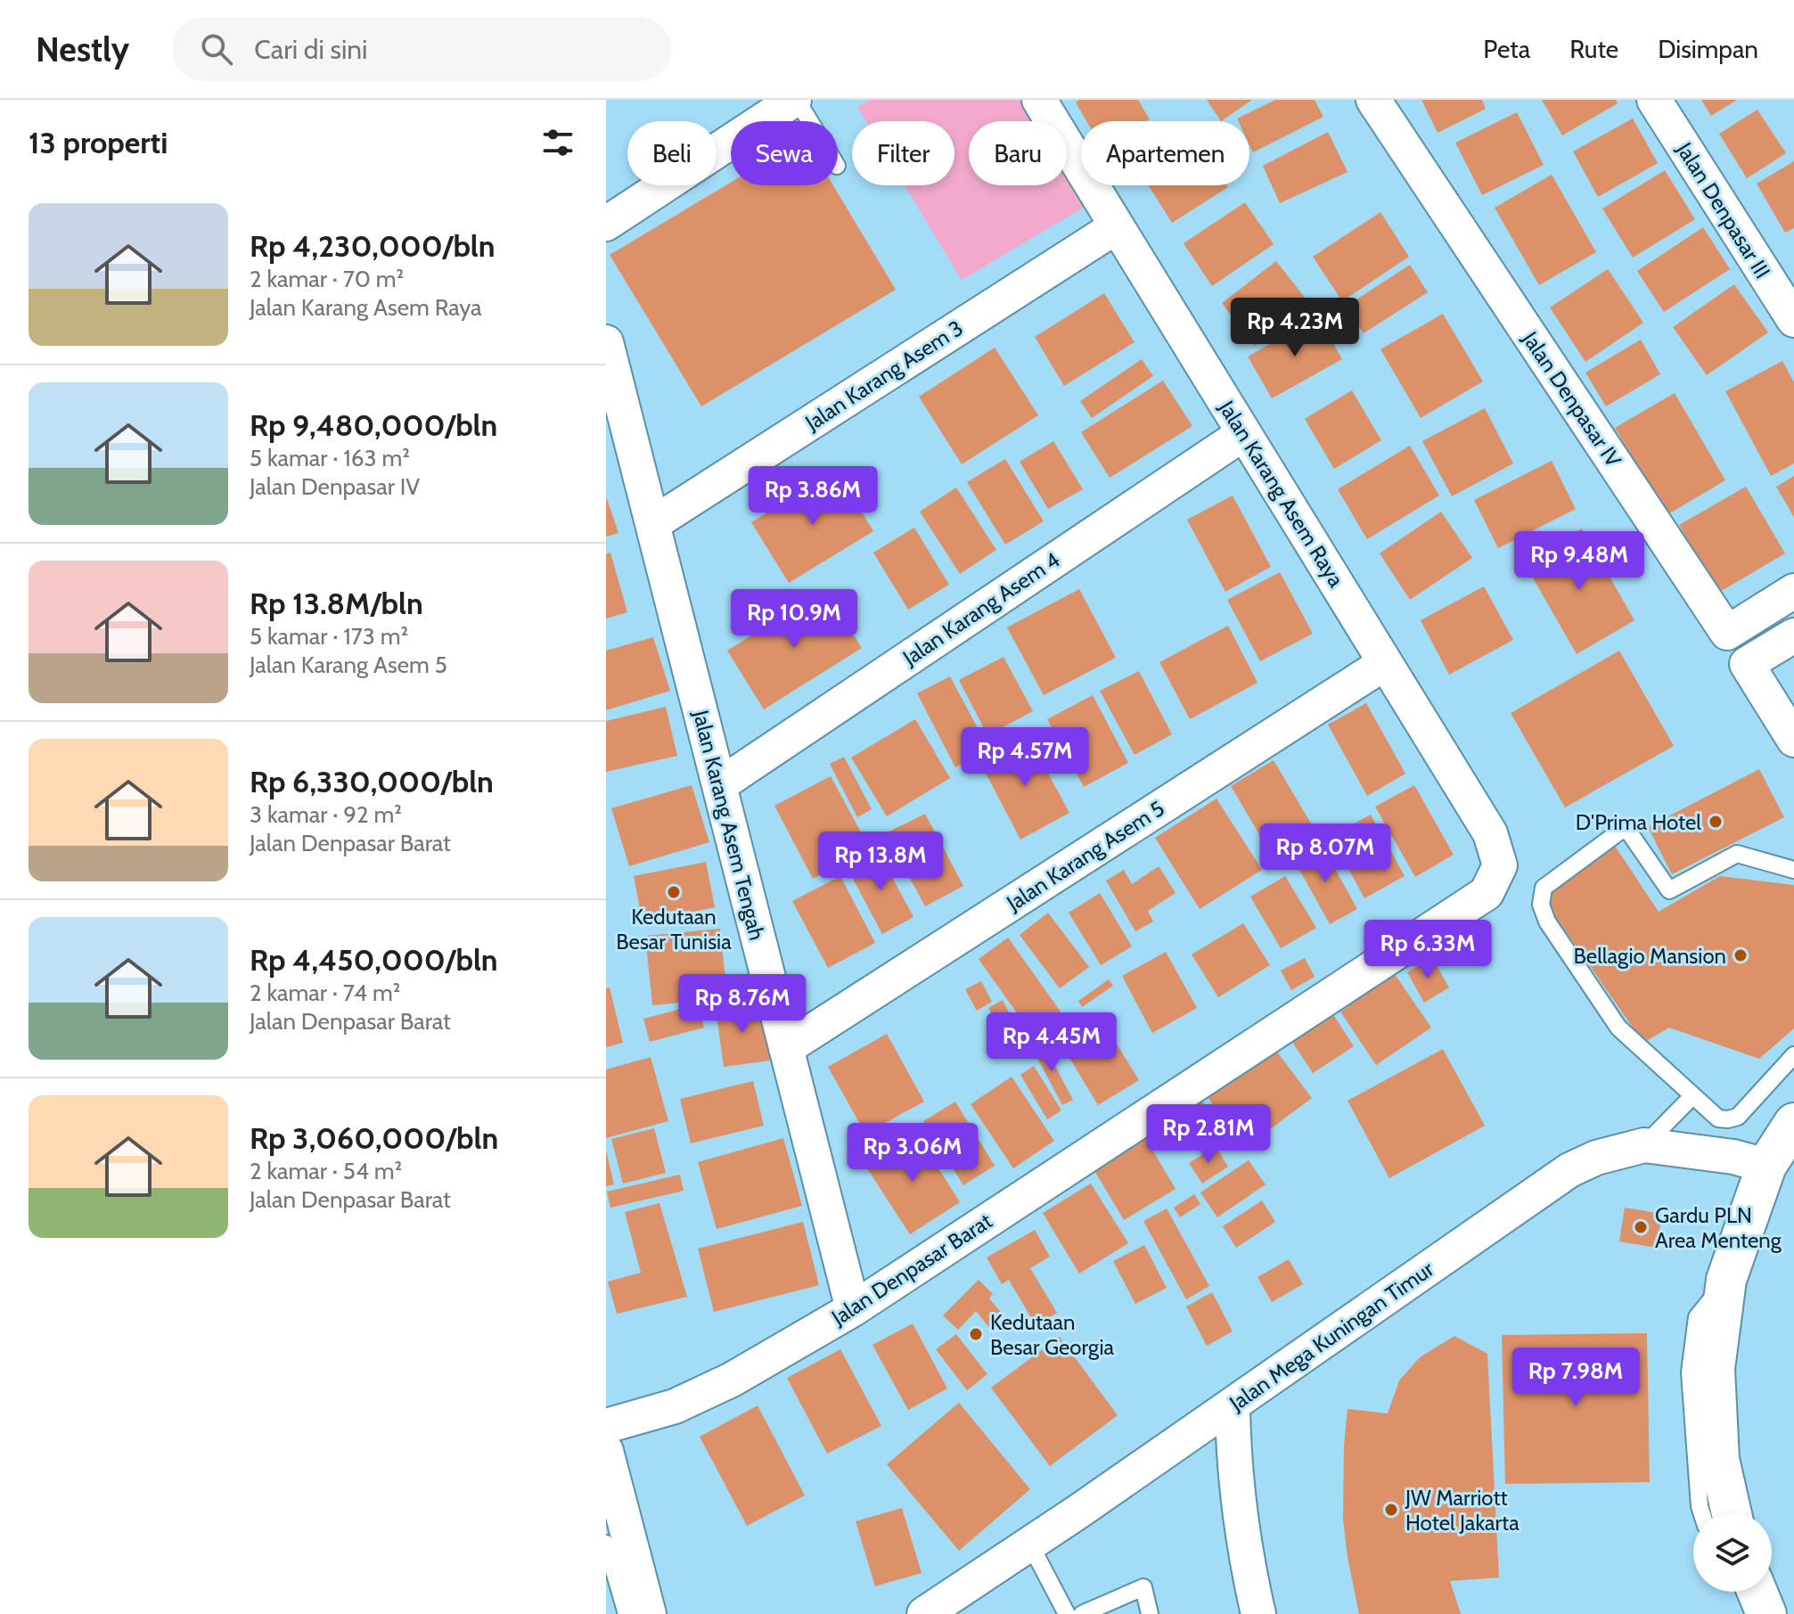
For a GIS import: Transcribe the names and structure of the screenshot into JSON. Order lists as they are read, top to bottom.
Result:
{
  "streets": {
    "street": [
      "Jalan Denpasar III",
      "Jalan Karang Asem 3",
      "Jalan Denpasar IV",
      "Jalan Karang Asem Raya",
      "Jalan Karang Asem 4",
      "Jalan Karang Asem Tengah",
      "Jalan Karang Asem 5",
      "Jalan Denpasar Barat",
      "Jalan Mega Kuningan Timur"
    ]
  },
  "crossings": [
    ["Jalan Karang Asem 3", "Jalan Karang Asem Raya"],
    ["Jalan Karang Asem 3", "Jalan Karang Asem Tengah"],
    ["Jalan Karang Asem Raya", "Jalan Karang Asem 4"],
    ["Jalan Karang Asem Raya", "Jalan Karang Asem 5"],
    ["Jalan Karang Asem Raya", "Jalan Denpasar Barat"],
    ["Jalan Karang Asem 4", "Jalan Karang Asem Tengah"],
    ["Jalan Karang Asem Tengah", "Jalan Karang Asem 5"],
    ["Jalan Karang Asem Tengah", "Jalan Denpasar Barat"]
  ],
  "places": [
    "D'Prima Hotel",
    "Kedutaan Besar Tunisia",
    "Bellagio Mansion",
    "Gardu PLN Area Menteng",
    "Kedutaan Besar Georgia",
    "JW Marriott Hotel Jakarta"
  ],
  "page": {
    "header": "Nestly",
    "search": "Cari di sini",
    "nav": ["Peta", "Rute", "Disimpan"],
    "heading": "13 properti",
    "chip": [
      "Beli",
      "Sewa",
      "Filter",
      "Baru",
      "Apartemen"
    ],
    "list": [
      {
        "name": "Rp 4,230,000/bln",
        "note": "2 kamar · 70 m² · Jalan Karang Asem Raya"
      },
      {
        "name": "Rp 9,480,000/bln",
        "note": "5 kamar · 163 m² · Jalan Denpasar IV"
      },
      {
        "name": "Rp 13.8M/bln",
        "note": "5 kamar · 173 m² · Jalan Karang Asem 5"
      },
      {
        "name": "Rp 6,330,000/bln",
        "note": "3 kamar · 92 m² · Jalan Denpasar Barat"
      },
      {
        "name": "Rp 4,450,000/bln",
        "note": "2 kamar · 74 m² · Jalan Denpasar Barat"
      },
      {
        "name": "Rp 3,060,000/bln",
        "note": "2 kamar · 54 m² · Jalan Denpasar Barat"
      }
    ],
    "price": [
      "Rp 4.23M",
      "Rp 3.86M",
      "Rp 9.48M",
      "Rp 10.9M",
      "Rp 4.57M",
      "Rp 8.07M",
      "Rp 13.8M",
      "Rp 6.33M",
      "Rp 8.76M",
      "Rp 4.45M",
      "Rp 2.81M",
      "Rp 3.06M",
      "Rp 7.98M"
    ]
  }
}
